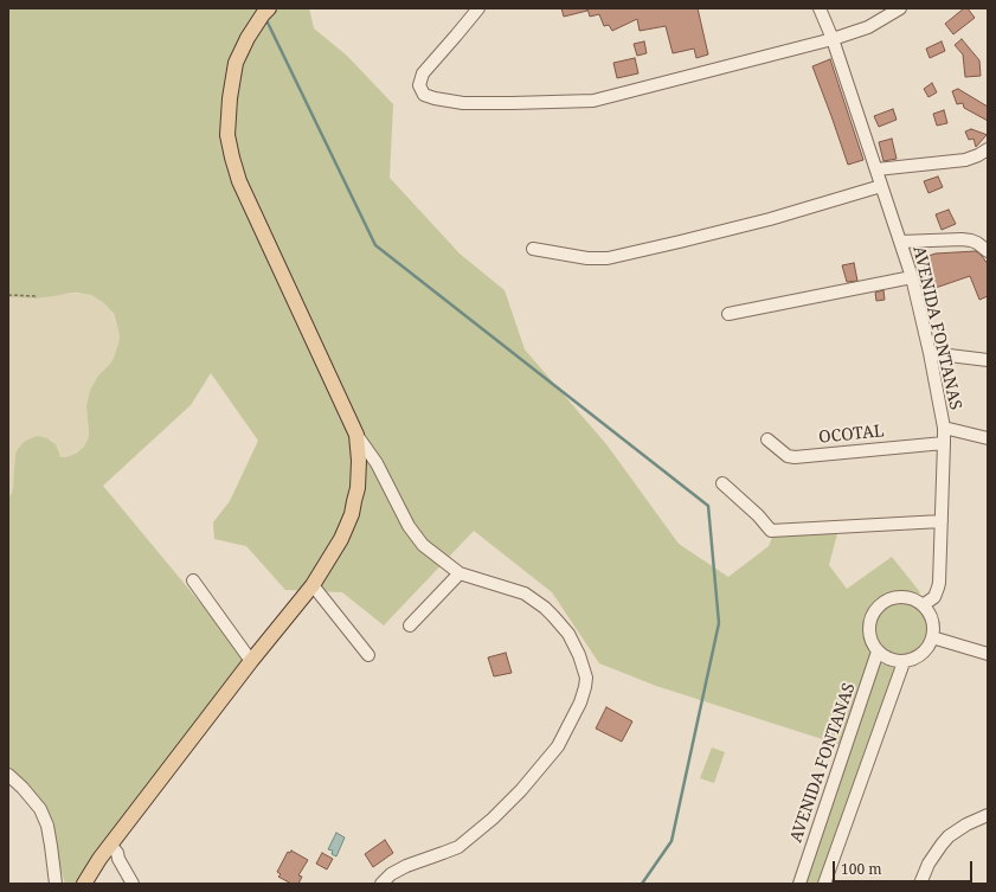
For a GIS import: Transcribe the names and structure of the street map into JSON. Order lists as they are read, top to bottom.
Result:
{
  "streets": {
    "street": ["AVENIDA FONTANAS", "OCOTAL"]
  },
  "crossings": [
    ["AVENIDA FONTANAS", "OCOTAL"]
  ],
  "scale_bar": "100 m"
}
